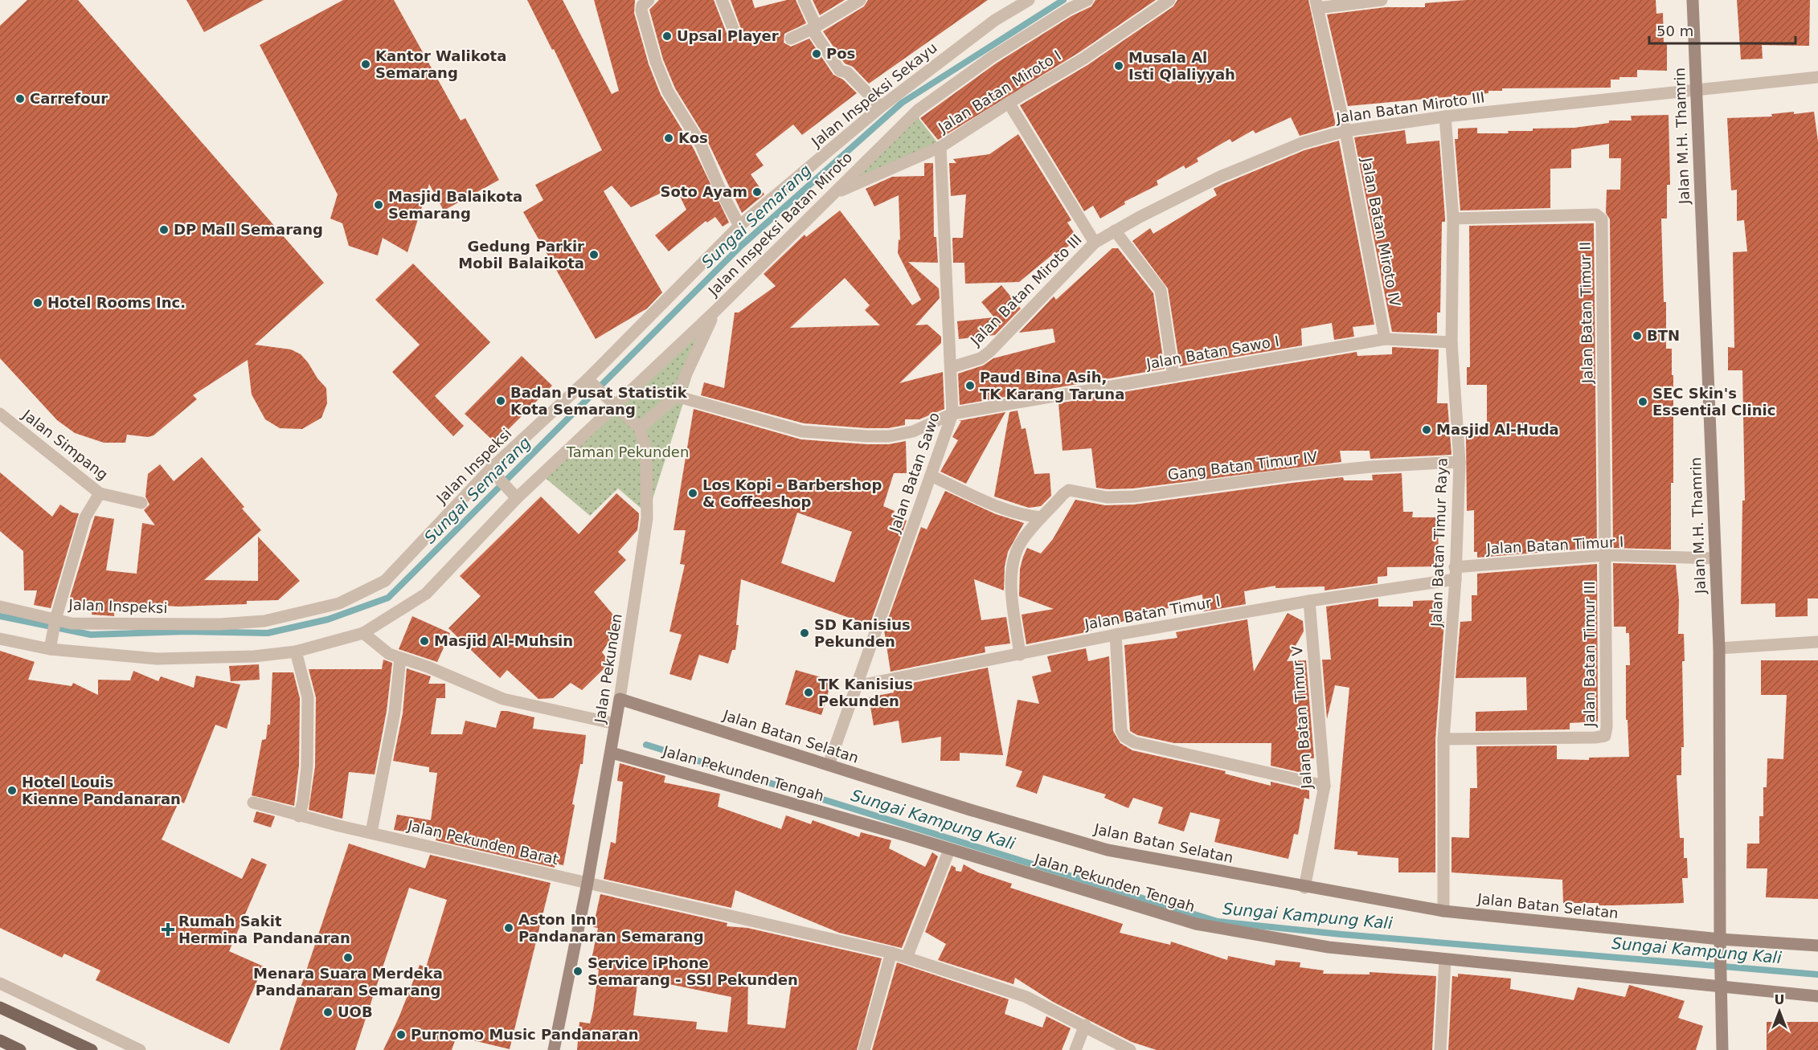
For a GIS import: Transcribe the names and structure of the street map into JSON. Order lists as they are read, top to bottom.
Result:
{
  "streets": {
    "main road": [
      "Jalan M.H. Thamrin",
      "Jalan Pekunden",
      "Jalan Batan Selatan",
      "Jalan Pekunden Tengah"
    ],
    "street": [
      "Jalan Batan Miroto I",
      "Jalan Inspeksi Sekayu",
      "Jalan Batan Miroto III",
      "Jalan Inspeksi Batan Miroto",
      "Jalan Batan Miroto IV",
      "Jalan Batan Timur II",
      "Jalan Batan Sawo I",
      "Jalan Simpang",
      "Jalan Inspeksi",
      "Gang Batan Timur IV",
      "Jalan Batan Sawo",
      "Jalan Batan Timur Raya",
      "Jalan Batan Timur I",
      "Jalan Batan Timur III",
      "Jalan Batan Timur V",
      "Jalan Pekunden Barat"
    ]
  },
  "crossings": [
    ["Jalan Batan Miroto I", "Jalan Batan Miroto III"],
    ["Jalan Batan Miroto I", "Jalan Inspeksi Batan Miroto"],
    ["Jalan Batan Miroto I", "Jalan Batan Sawo"],
    ["Jalan Inspeksi Sekayu", "Jalan Inspeksi"],
    ["Jalan Batan Miroto III", "Jalan M.H. Thamrin"],
    ["Jalan Batan Miroto III", "Jalan Batan Miroto IV"],
    ["Jalan Batan Miroto III", "Jalan Batan Sawo"],
    ["Jalan Batan Miroto III", "Jalan Batan Timur Raya"],
    ["Jalan M.H. Thamrin", "Jalan Batan Timur I"],
    ["Jalan M.H. Thamrin", "Jalan Batan Selatan"],
    ["Jalan M.H. Thamrin", "Jalan Pekunden Tengah"],
    ["Jalan Batan Miroto IV", "Jalan Batan Sawo I"],
    ["Jalan Batan Timur II", "Jalan Batan Timur Raya"],
    ["Jalan Batan Timur II", "Jalan Batan Timur I"],
    ["Jalan Batan Timur II", "Jalan Batan Timur III"],
    ["Jalan Batan Sawo I", "Jalan Batan Sawo"],
    ["Jalan Batan Sawo I", "Jalan Batan Timur Raya"],
    ["Gang Batan Timur IV", "Jalan Batan Timur Raya"],
    ["Gang Batan Timur IV", "Jalan Batan Timur I"],
    ["Jalan Batan Sawo", "Jalan Batan Timur I"],
    ["Jalan Batan Sawo", "Jalan Batan Selatan"],
    ["Jalan Batan Timur Raya", "Jalan Batan Timur I"],
    ["Jalan Batan Timur Raya", "Jalan Batan Timur III"],
    ["Jalan Batan Timur Raya", "Jalan Batan Selatan"],
    ["Jalan Batan Timur I", "Jalan Batan Timur III"],
    ["Jalan Batan Timur I", "Jalan Batan Timur V"],
    ["Jalan Pekunden", "Jalan Batan Selatan"],
    ["Jalan Pekunden", "Jalan Pekunden Tengah"],
    ["Jalan Pekunden", "Jalan Pekunden Barat"],
    ["Jalan Batan Timur V", "Jalan Batan Selatan"]
  ],
  "water": ["Sungai Semarang", "Sungai Kampung Kali"],
  "parks": ["Taman Pekunden"],
  "places": {
    "other": [
      "Upsal Player",
      "Pos",
      "Kantor Walikota Semarang",
      "Musala Al Isti Qlaliyyah",
      "Carrefour",
      "Kos",
      "Soto Ayam",
      "Masjid Balaikota Semarang",
      "DP Mall Semarang",
      "Gedung Parkir Mobil Balaikota",
      "Hotel Rooms Inc.",
      "BTN",
      "Paud Bina Asih, TK Karang Taruna",
      "Badan Pusat Statistik Kota Semarang",
      "SEC Skin's Essential Clinic",
      "Masjid Al-Huda",
      "Los Kopi - Barbershop & Coffeeshop",
      "SD Kanisius Pekunden",
      "Masjid Al-Muhsin",
      "TK Kanisius Pekunden",
      "Hotel Louis Kienne Pandanaran",
      "Aston Inn Pandanaran Semarang",
      "Menara Suara Merdeka Pandanaran Semarang",
      "Service iPhone Semarang - SSI Pekunden",
      "UOB",
      "Purnomo Music Pandanaran"
    ],
    "health": ["Rumah Sakit Hermina Pandanaran"]
  },
  "scale_bar": "50 m",
  "north": "top"
}
